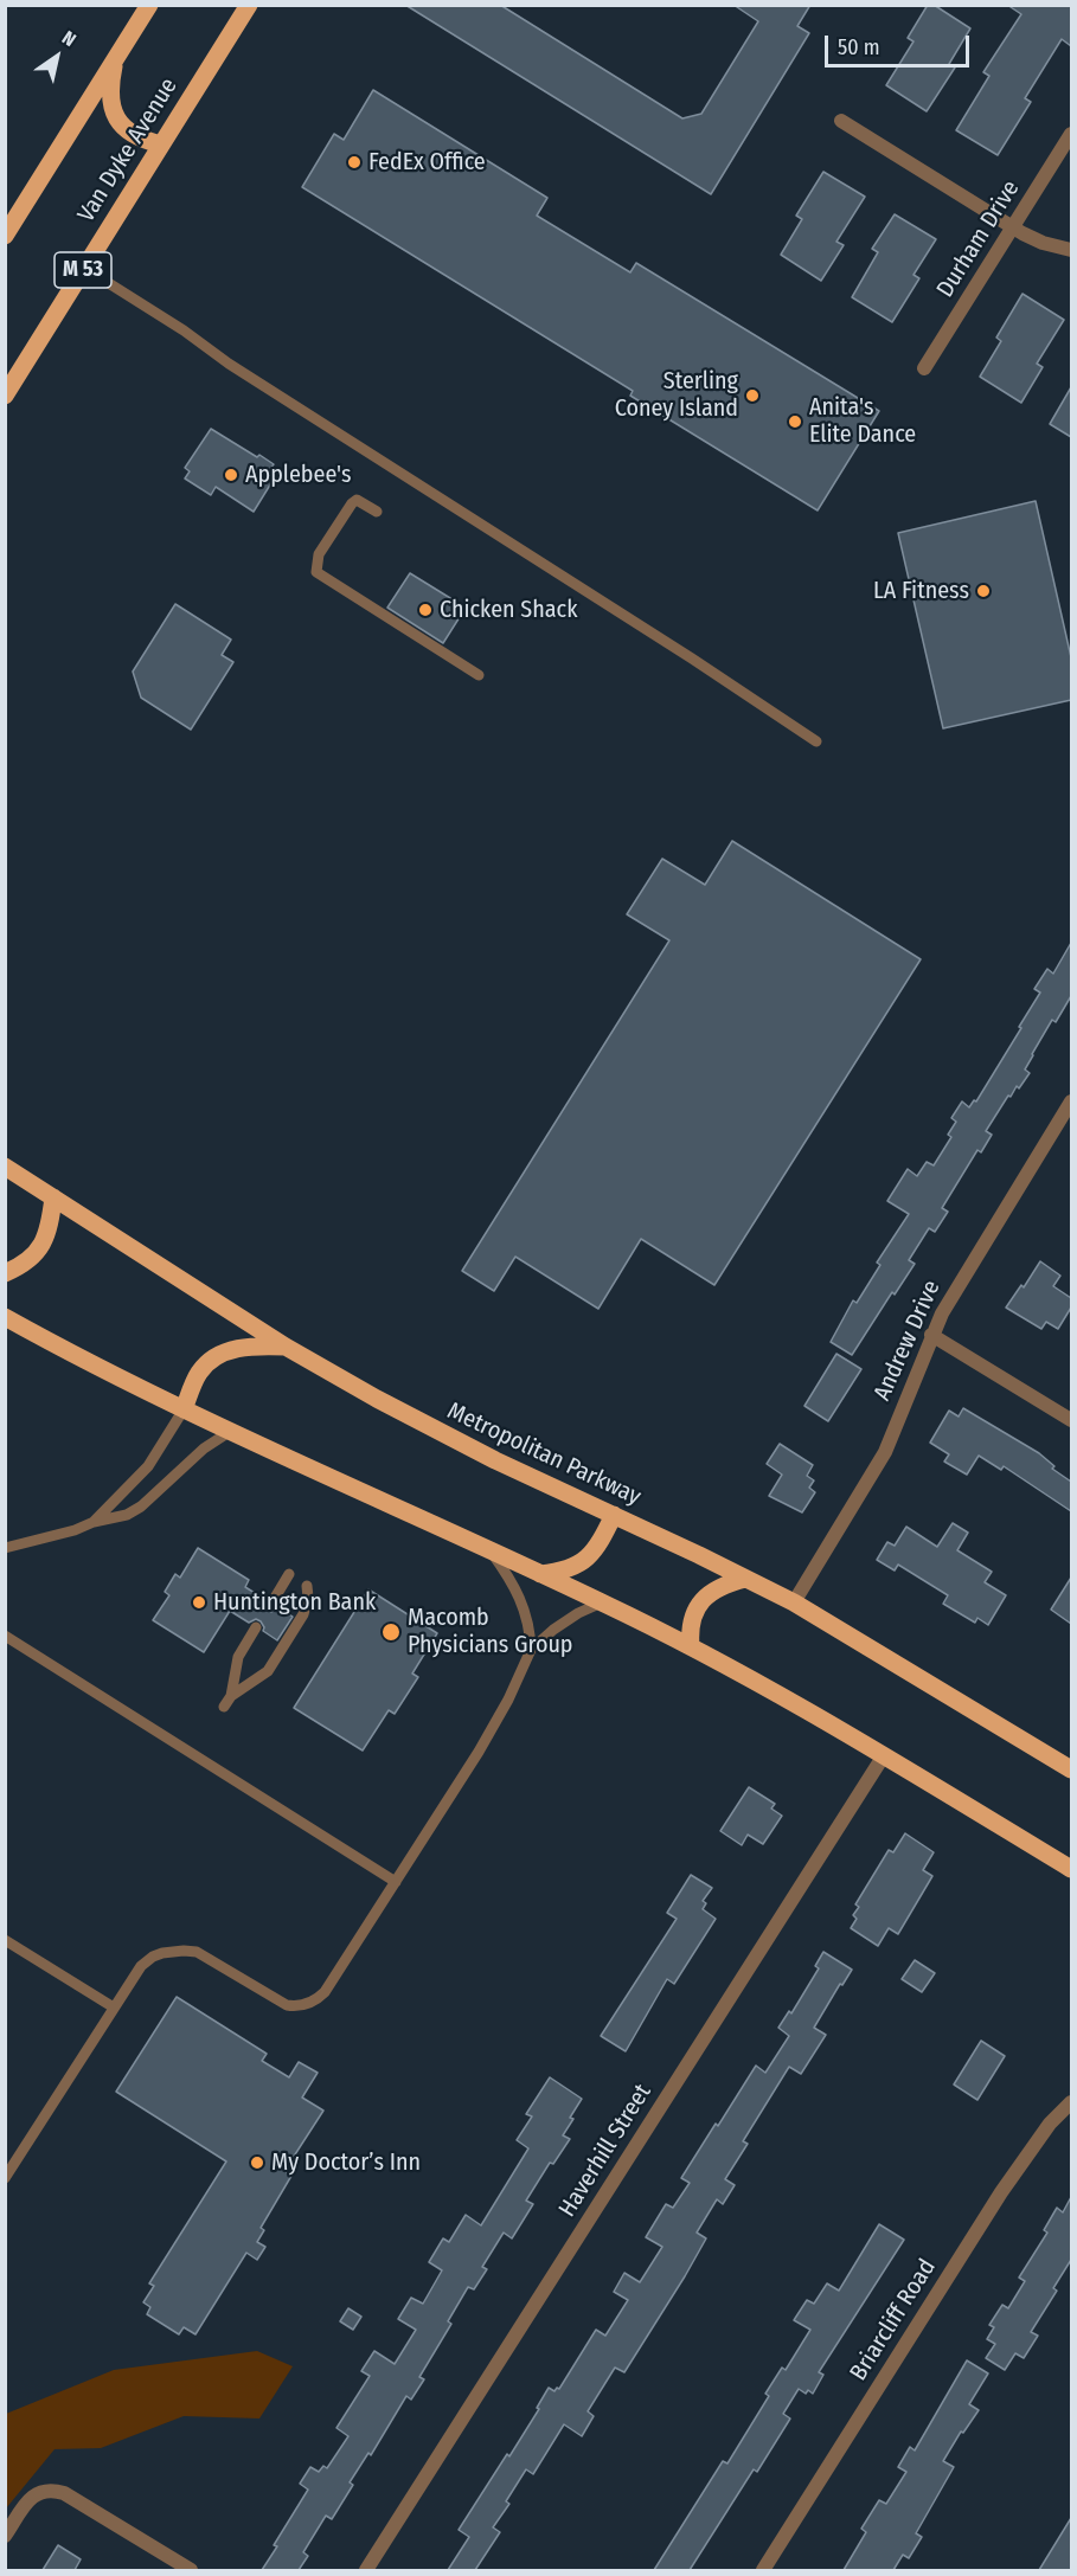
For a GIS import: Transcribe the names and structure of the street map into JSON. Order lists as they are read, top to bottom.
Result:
{
  "streets": {
    "main road": ["Van Dyke Avenue", "M 53", "Metropolitan Parkway"],
    "street": [
      "Durham Drive",
      "Andrew Drive",
      "Haverhill Street",
      "Briarcliff Road"
    ]
  },
  "crossings": [
    ["Andrew Drive", "Metropolitan Parkway"]
  ],
  "places": [
    "FedEx Office",
    "Sterling Coney Island",
    "Anita's Elite Dance",
    "Applebee's",
    "LA Fitness",
    "Chicken Shack",
    "Huntington Bank",
    "Macomb Physicians Group",
    "My Doctor’s Inn"
  ],
  "scale_bar": "50 m",
  "north": "top right"
}
